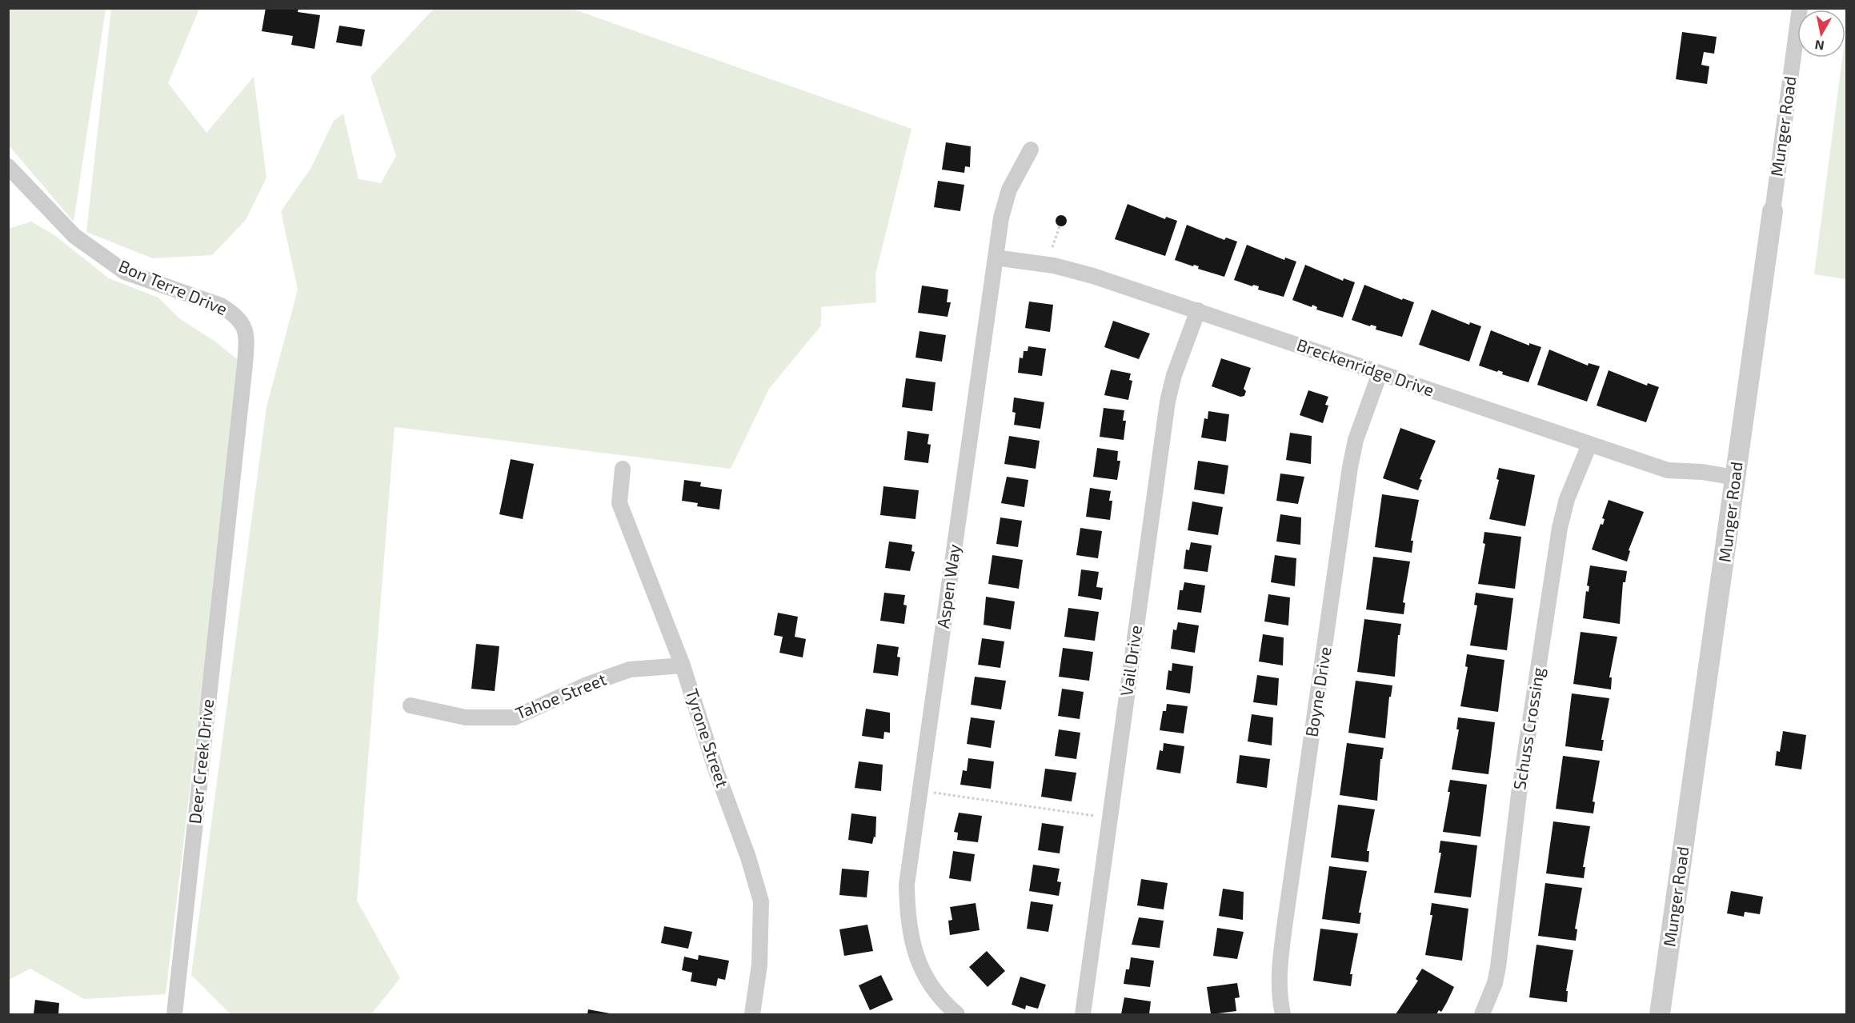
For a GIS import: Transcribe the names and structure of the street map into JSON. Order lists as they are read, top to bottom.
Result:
{
  "streets": {
    "street": [
      "Munger Road",
      "Bon Terre Drive",
      "Breckenridge Drive",
      "Aspen Way",
      "Vail Drive",
      "Boyne Drive",
      "Tahoe Street",
      "Schuss Crossing",
      "Tyrone Street",
      "Deer Creek Drive"
    ]
  },
  "crossings": [
    ["Munger Road", "Breckenridge Drive"],
    ["Bon Terre Drive", "Deer Creek Drive"],
    ["Breckenridge Drive", "Aspen Way"],
    ["Breckenridge Drive", "Vail Drive"],
    ["Breckenridge Drive", "Boyne Drive"],
    ["Breckenridge Drive", "Schuss Crossing"],
    ["Tahoe Street", "Tyrone Street"]
  ],
  "north": "bottom"
}
